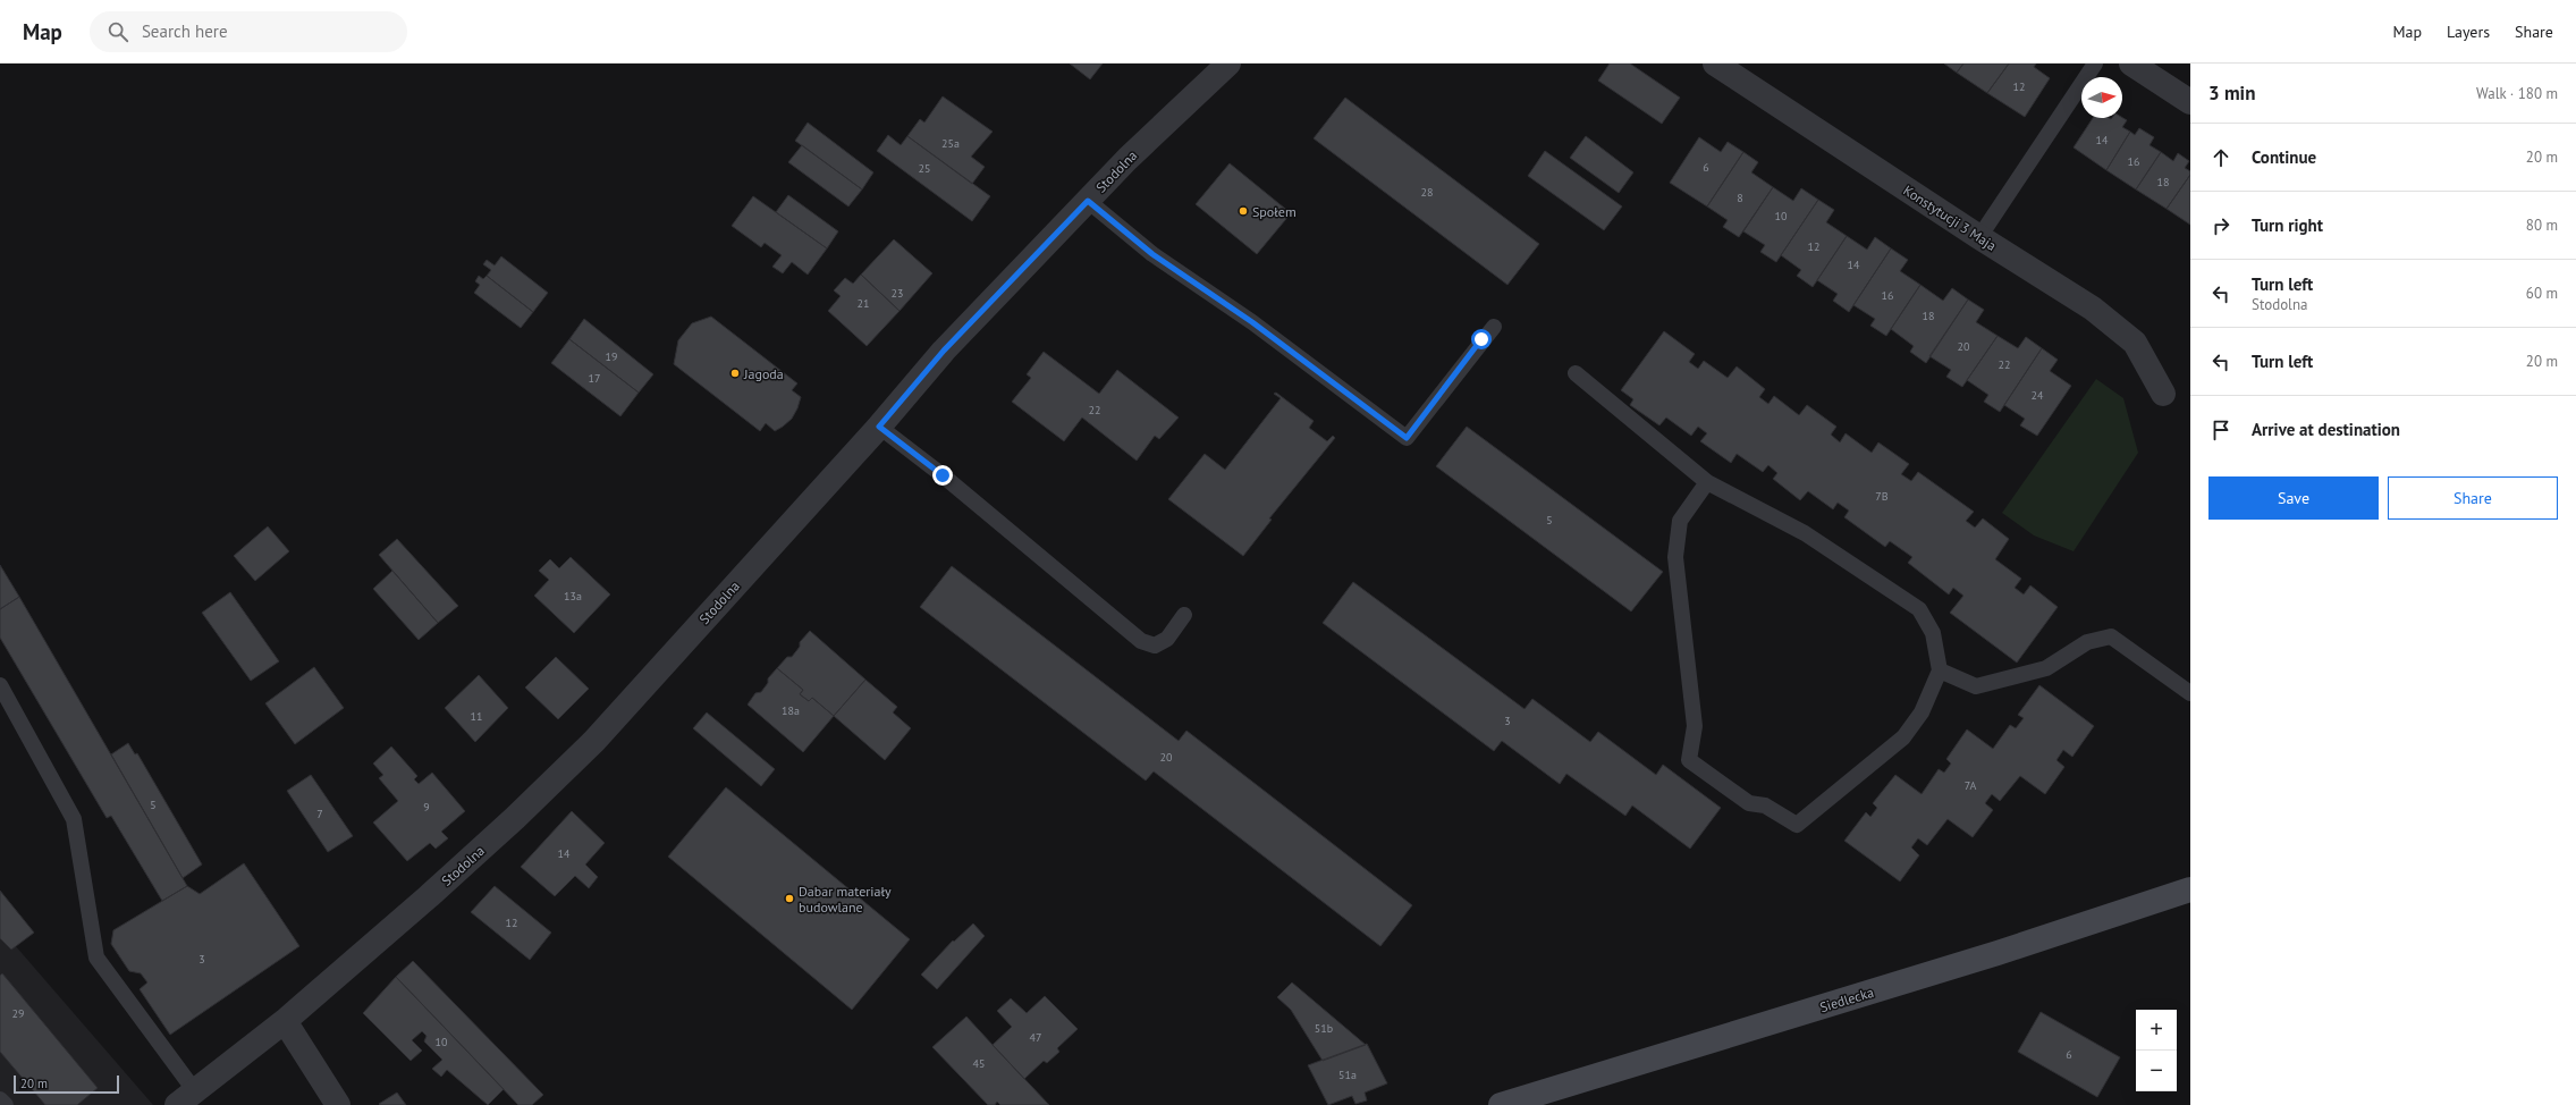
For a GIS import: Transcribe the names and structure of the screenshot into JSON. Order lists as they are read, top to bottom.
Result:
{
  "streets": {
    "main road": ["Siedlecka"],
    "street": ["Stodolna", "Konstytucji 3 Maja"]
  },
  "places": ["Społem", "Jagoda", "Dabar materiały budowlane"],
  "house_numbers": [
    "12",
    "14",
    "25a",
    "16",
    "6",
    "25",
    "18",
    "28",
    "8",
    "10",
    "12",
    "14",
    "23",
    "16",
    "21",
    "18",
    "20",
    "19",
    "22",
    "17",
    "24",
    "22",
    "7B",
    "5",
    "13a",
    "18a",
    "11",
    "3",
    "20",
    "7A",
    "5",
    "9",
    "7",
    "14",
    "12",
    "3",
    "29",
    "51b",
    "47",
    "10",
    "6",
    "45",
    "51a"
  ],
  "scale_bar": "20 m",
  "north": "right",
  "page": {
    "header": "Map",
    "search": "Search here",
    "nav": ["Map", "Layers", "Share"],
    "heading": ["3 min", "Walk · 180 m"],
    "list": [
      ["Continue", "20 m"],
      ["Turn right", "80 m"],
      ["Turn left", "Stodolna", "60 m"],
      ["Turn left", "20 m"],
      "Arrive at destination"
    ],
    "buttons": ["Save", "Share"],
    "map_buttons": ["+", "−"],
    "scale": "20 m"
  }
}
